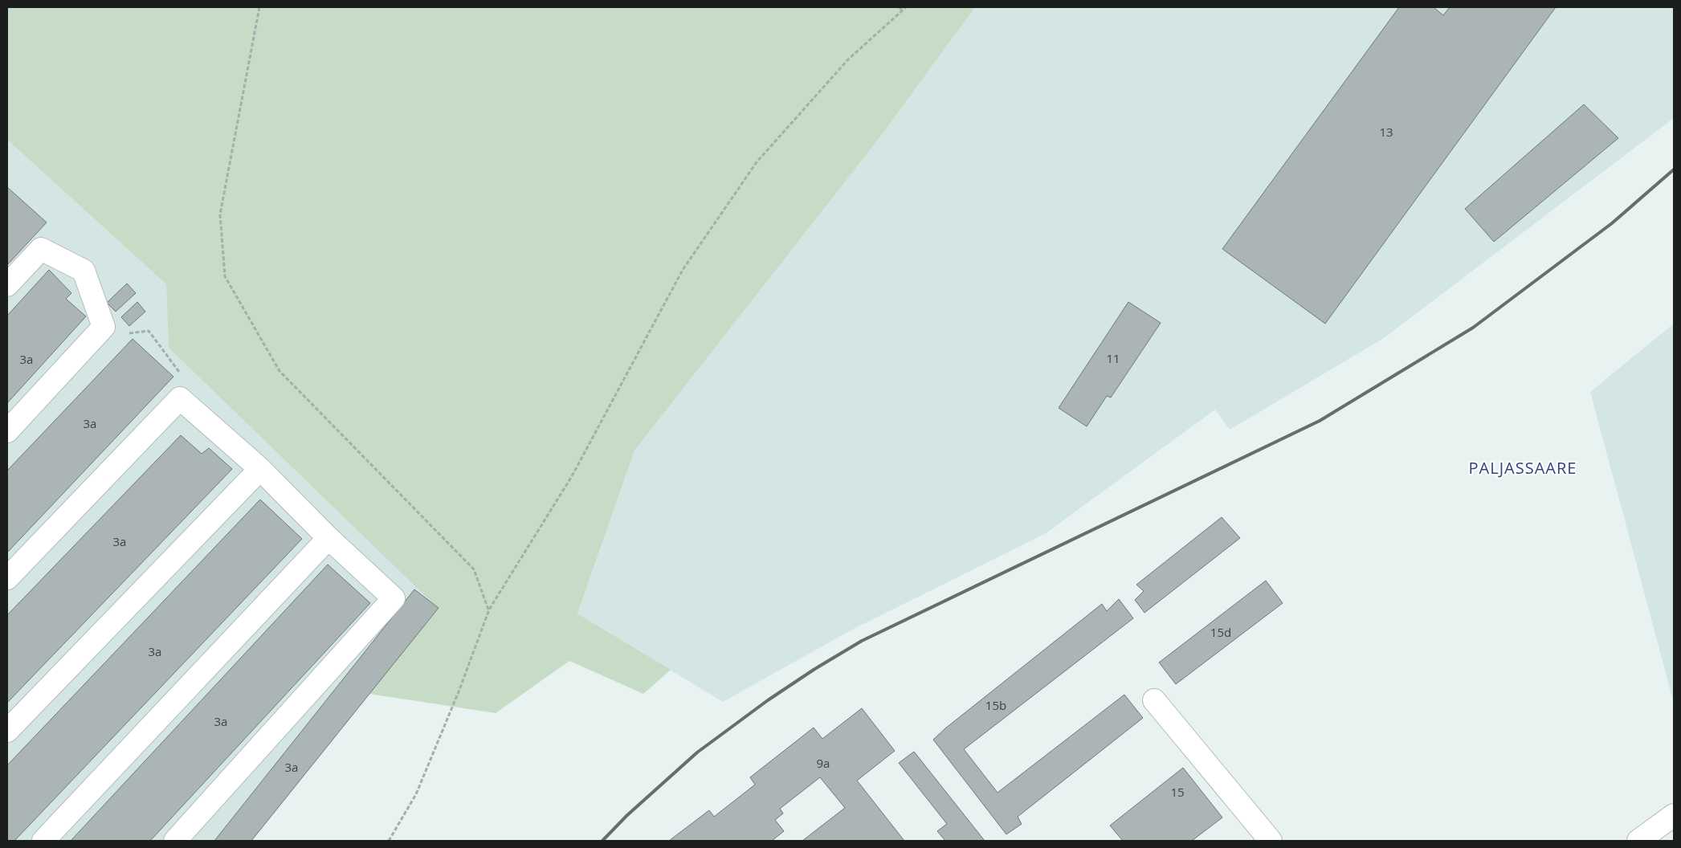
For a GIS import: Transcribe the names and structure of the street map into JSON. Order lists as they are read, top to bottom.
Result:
{
  "districts": ["PALJASSAARE"],
  "house_numbers": [
    "13",
    "11",
    "3a",
    "3a",
    "3a",
    "15d",
    "3a",
    "15b",
    "3a",
    "9a",
    "3a",
    "15"
  ]
}
